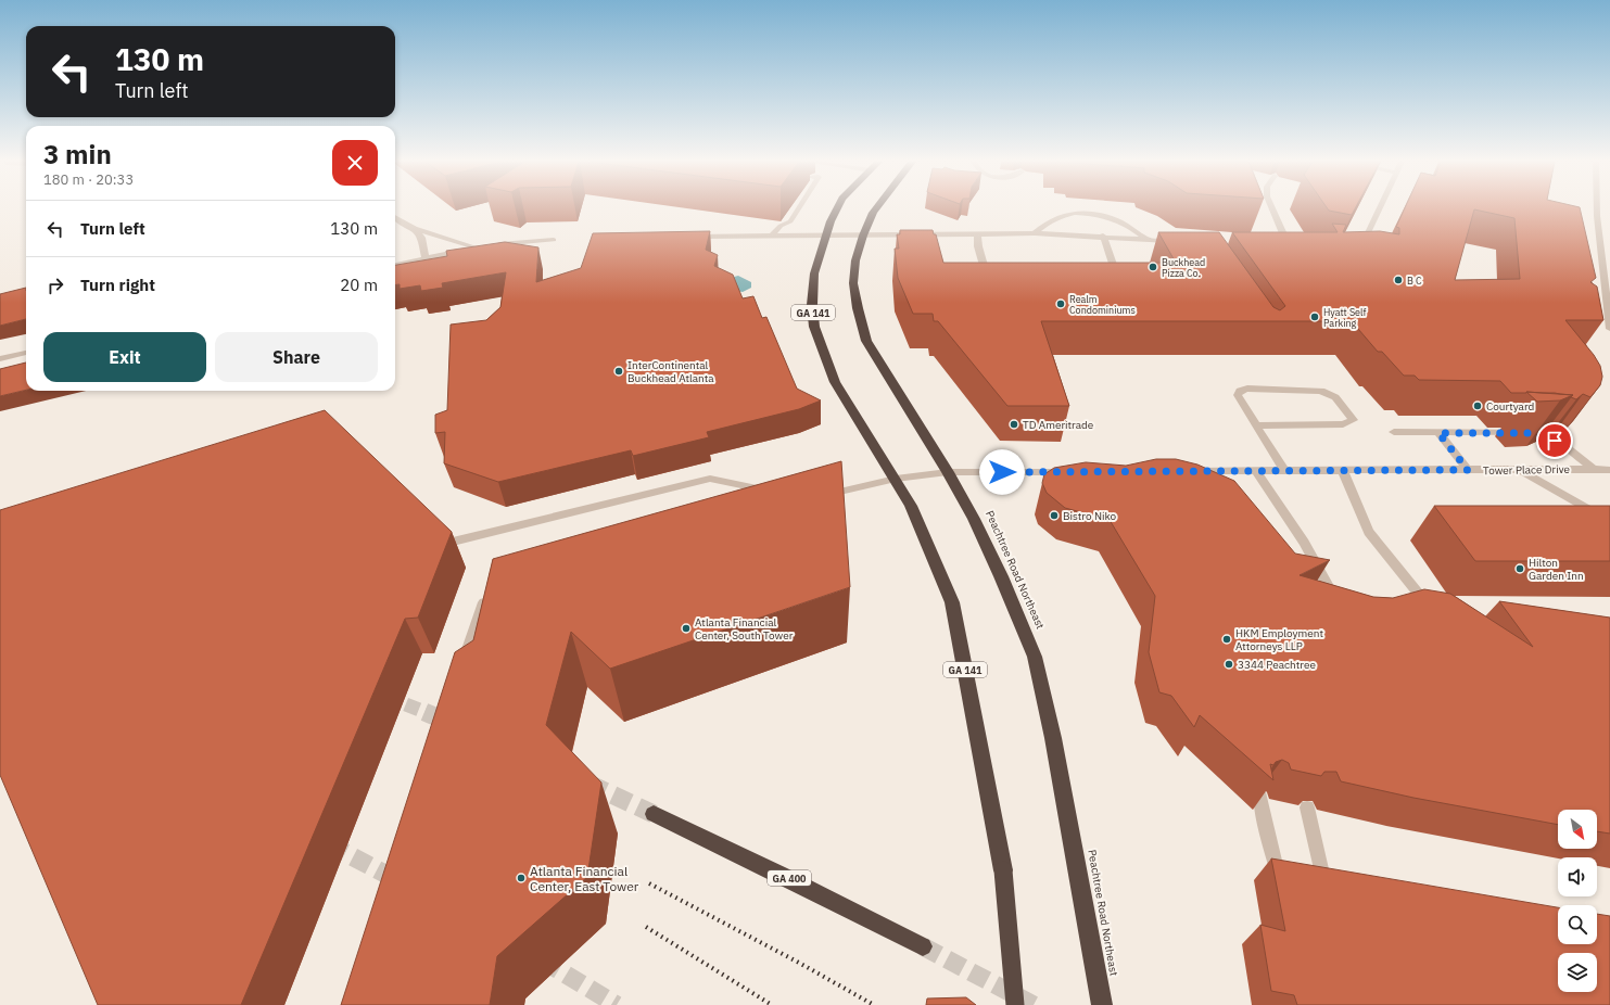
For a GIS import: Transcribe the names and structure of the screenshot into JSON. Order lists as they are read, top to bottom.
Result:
{
  "streets": {
    "highway": ["GA 141", "Peachtree Road Northeast", "GA 400"],
    "street": ["Tower Place Drive"]
  },
  "places": [
    "Buckhead Pizza Co.",
    "B C",
    "Realm Condominiums",
    "Hyatt Self Parking",
    "InterContinental Buckhead Atlanta",
    "Courtyard",
    "TD Ameritrade",
    "Bistro Niko",
    "Hilton Garden Inn",
    "Atlanta Financial Center, South Tower",
    "HKM Employment Attorneys LLP",
    "3344 Peachtree",
    "Atlanta Financial Center, East Tower"
  ],
  "north": "bottom right",
  "page": {
    "turn": ["130 m", "Turn left"],
    "heading": ["3 min", "180 m · 20:33"],
    "list": [
      {
        "name": "Turn left",
        "value": "130 m"
      },
      {
        "name": "Turn right",
        "value": "20 m"
      }
    ],
    "buttons": ["Exit", "Share"]
  }
}
